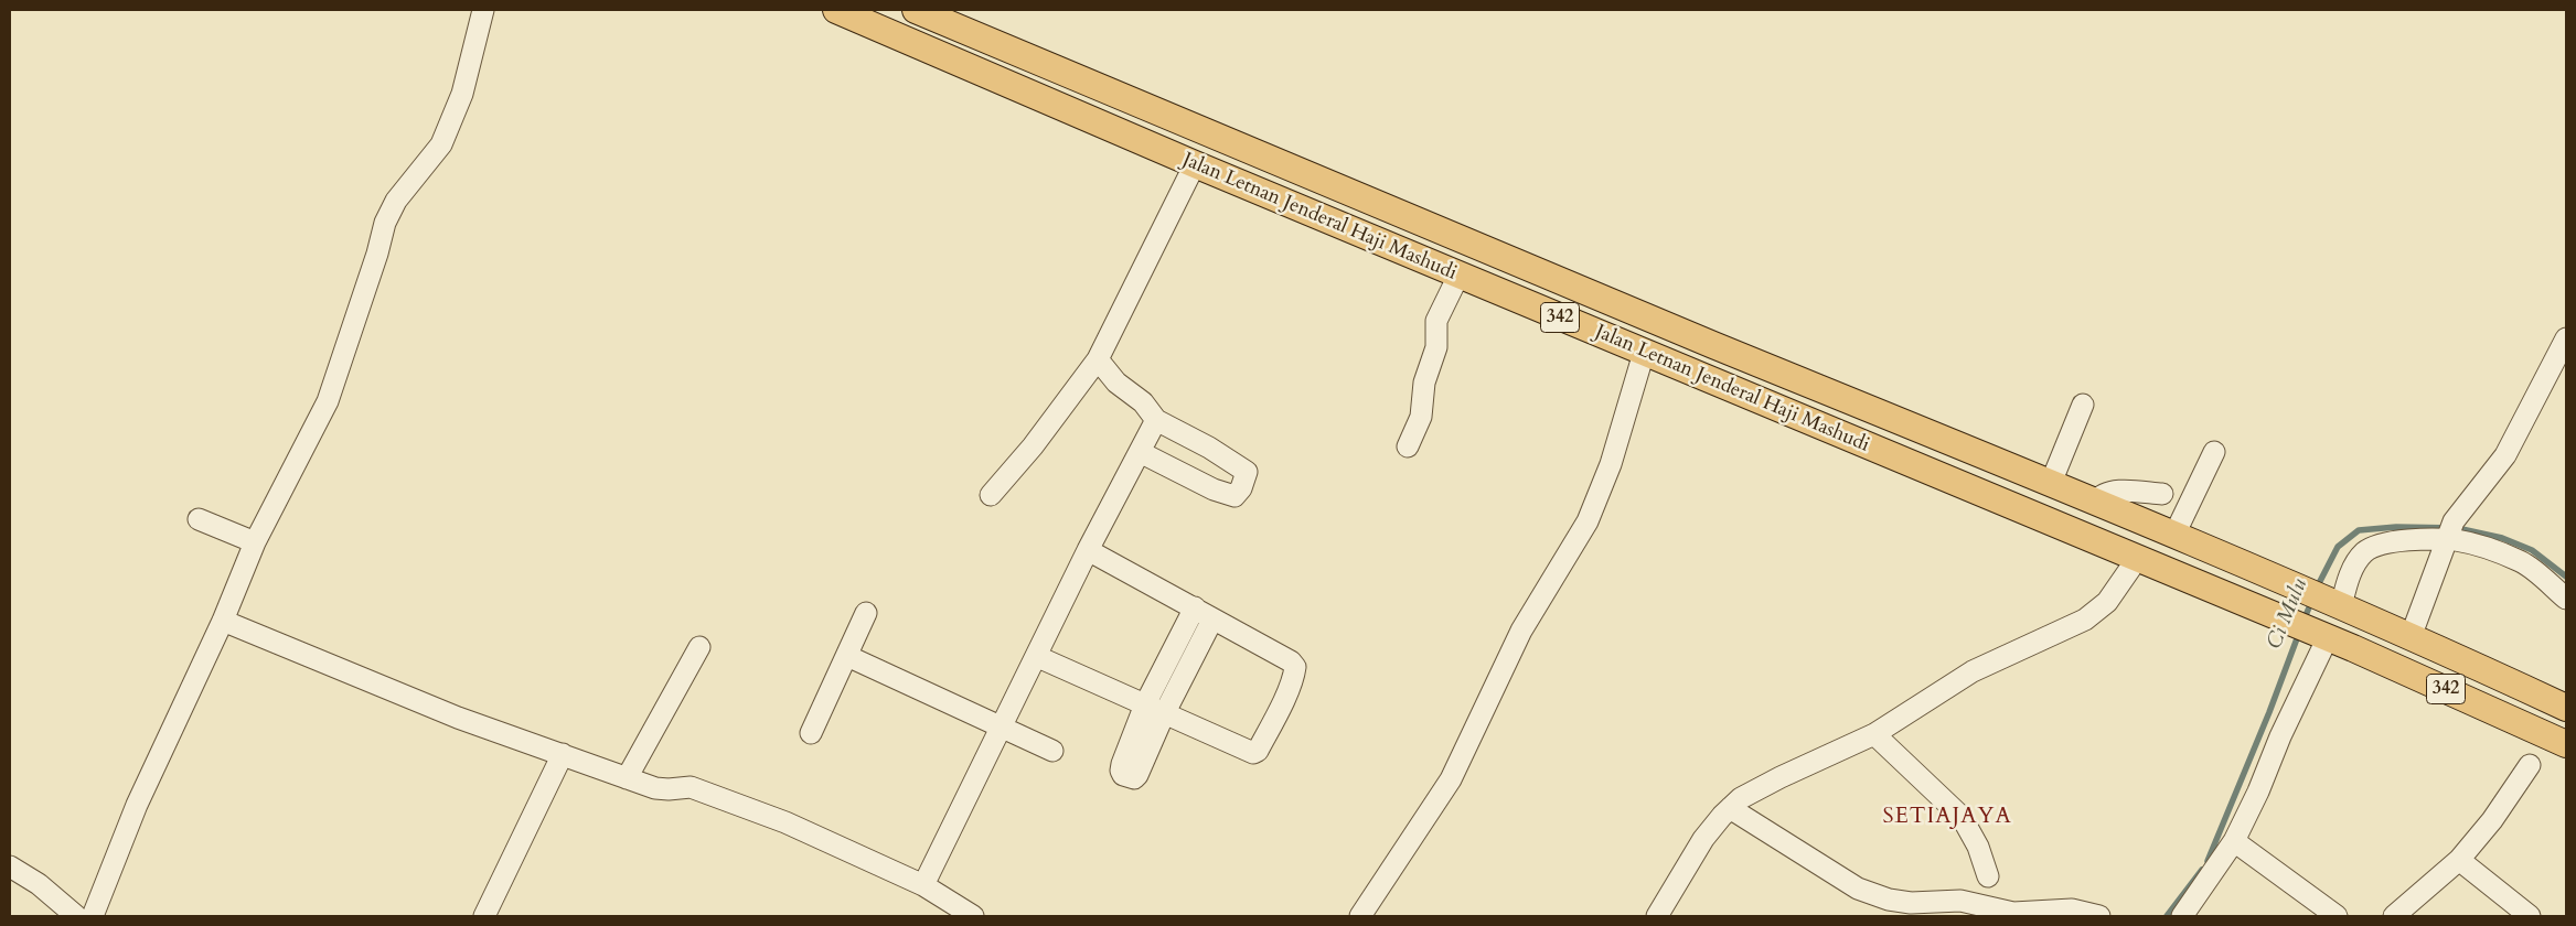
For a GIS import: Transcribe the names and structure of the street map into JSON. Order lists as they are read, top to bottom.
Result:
{
  "streets": {
    "main road": ["Jalan Letnan Jenderal Haji Mashudi", "342"]
  },
  "districts": ["SETIAJAYA"],
  "water": ["Ci Mulu"]
}
